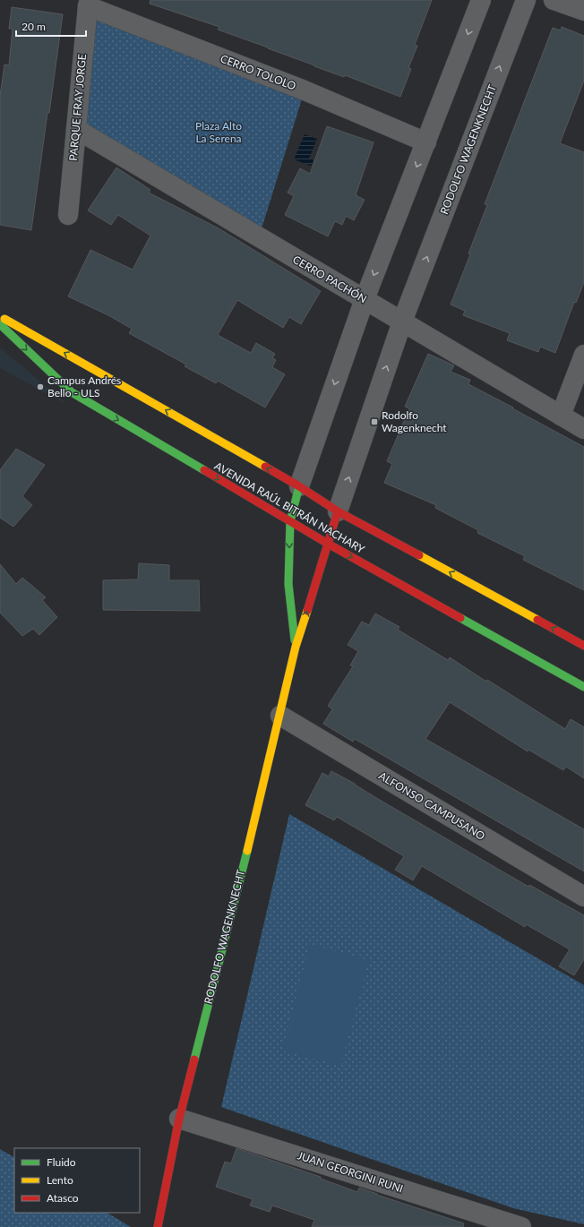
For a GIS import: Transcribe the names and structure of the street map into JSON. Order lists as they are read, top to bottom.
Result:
{
  "streets": {
    "main road": ["RODOLFO WAGENKNECHT", "AVENIDA RAÚL BITRÁN NACHARY"],
    "street": [
      "CERRO TOLOLO",
      "PARQUE FRAY JORGE",
      "CERRO PACHÓN",
      "ALFONSO CAMPUSANO",
      "JUAN GEORGINI RUNI"
    ]
  },
  "crossings": [
    ["CERRO TOLOLO", "PARQUE FRAY JORGE"],
    ["CERRO TOLOLO", "RODOLFO WAGENKNECHT"],
    ["PARQUE FRAY JORGE", "CERRO PACHÓN"],
    ["RODOLFO WAGENKNECHT", "CERRO PACHÓN"],
    ["RODOLFO WAGENKNECHT", "AVENIDA RAÚL BITRÁN NACHARY"],
    ["RODOLFO WAGENKNECHT", "ALFONSO CAMPUSANO"],
    ["RODOLFO WAGENKNECHT", "JUAN GEORGINI RUNI"]
  ],
  "parks": ["Plaza Alto La Serena"],
  "places": {
    "other": ["Campus Andrés Bello - ULS"],
    "transit": ["Rodolfo Wagenknecht"]
  },
  "legend": ["Fluido", "Lento", "Atasco"],
  "scale_bar": "20 m"
}
